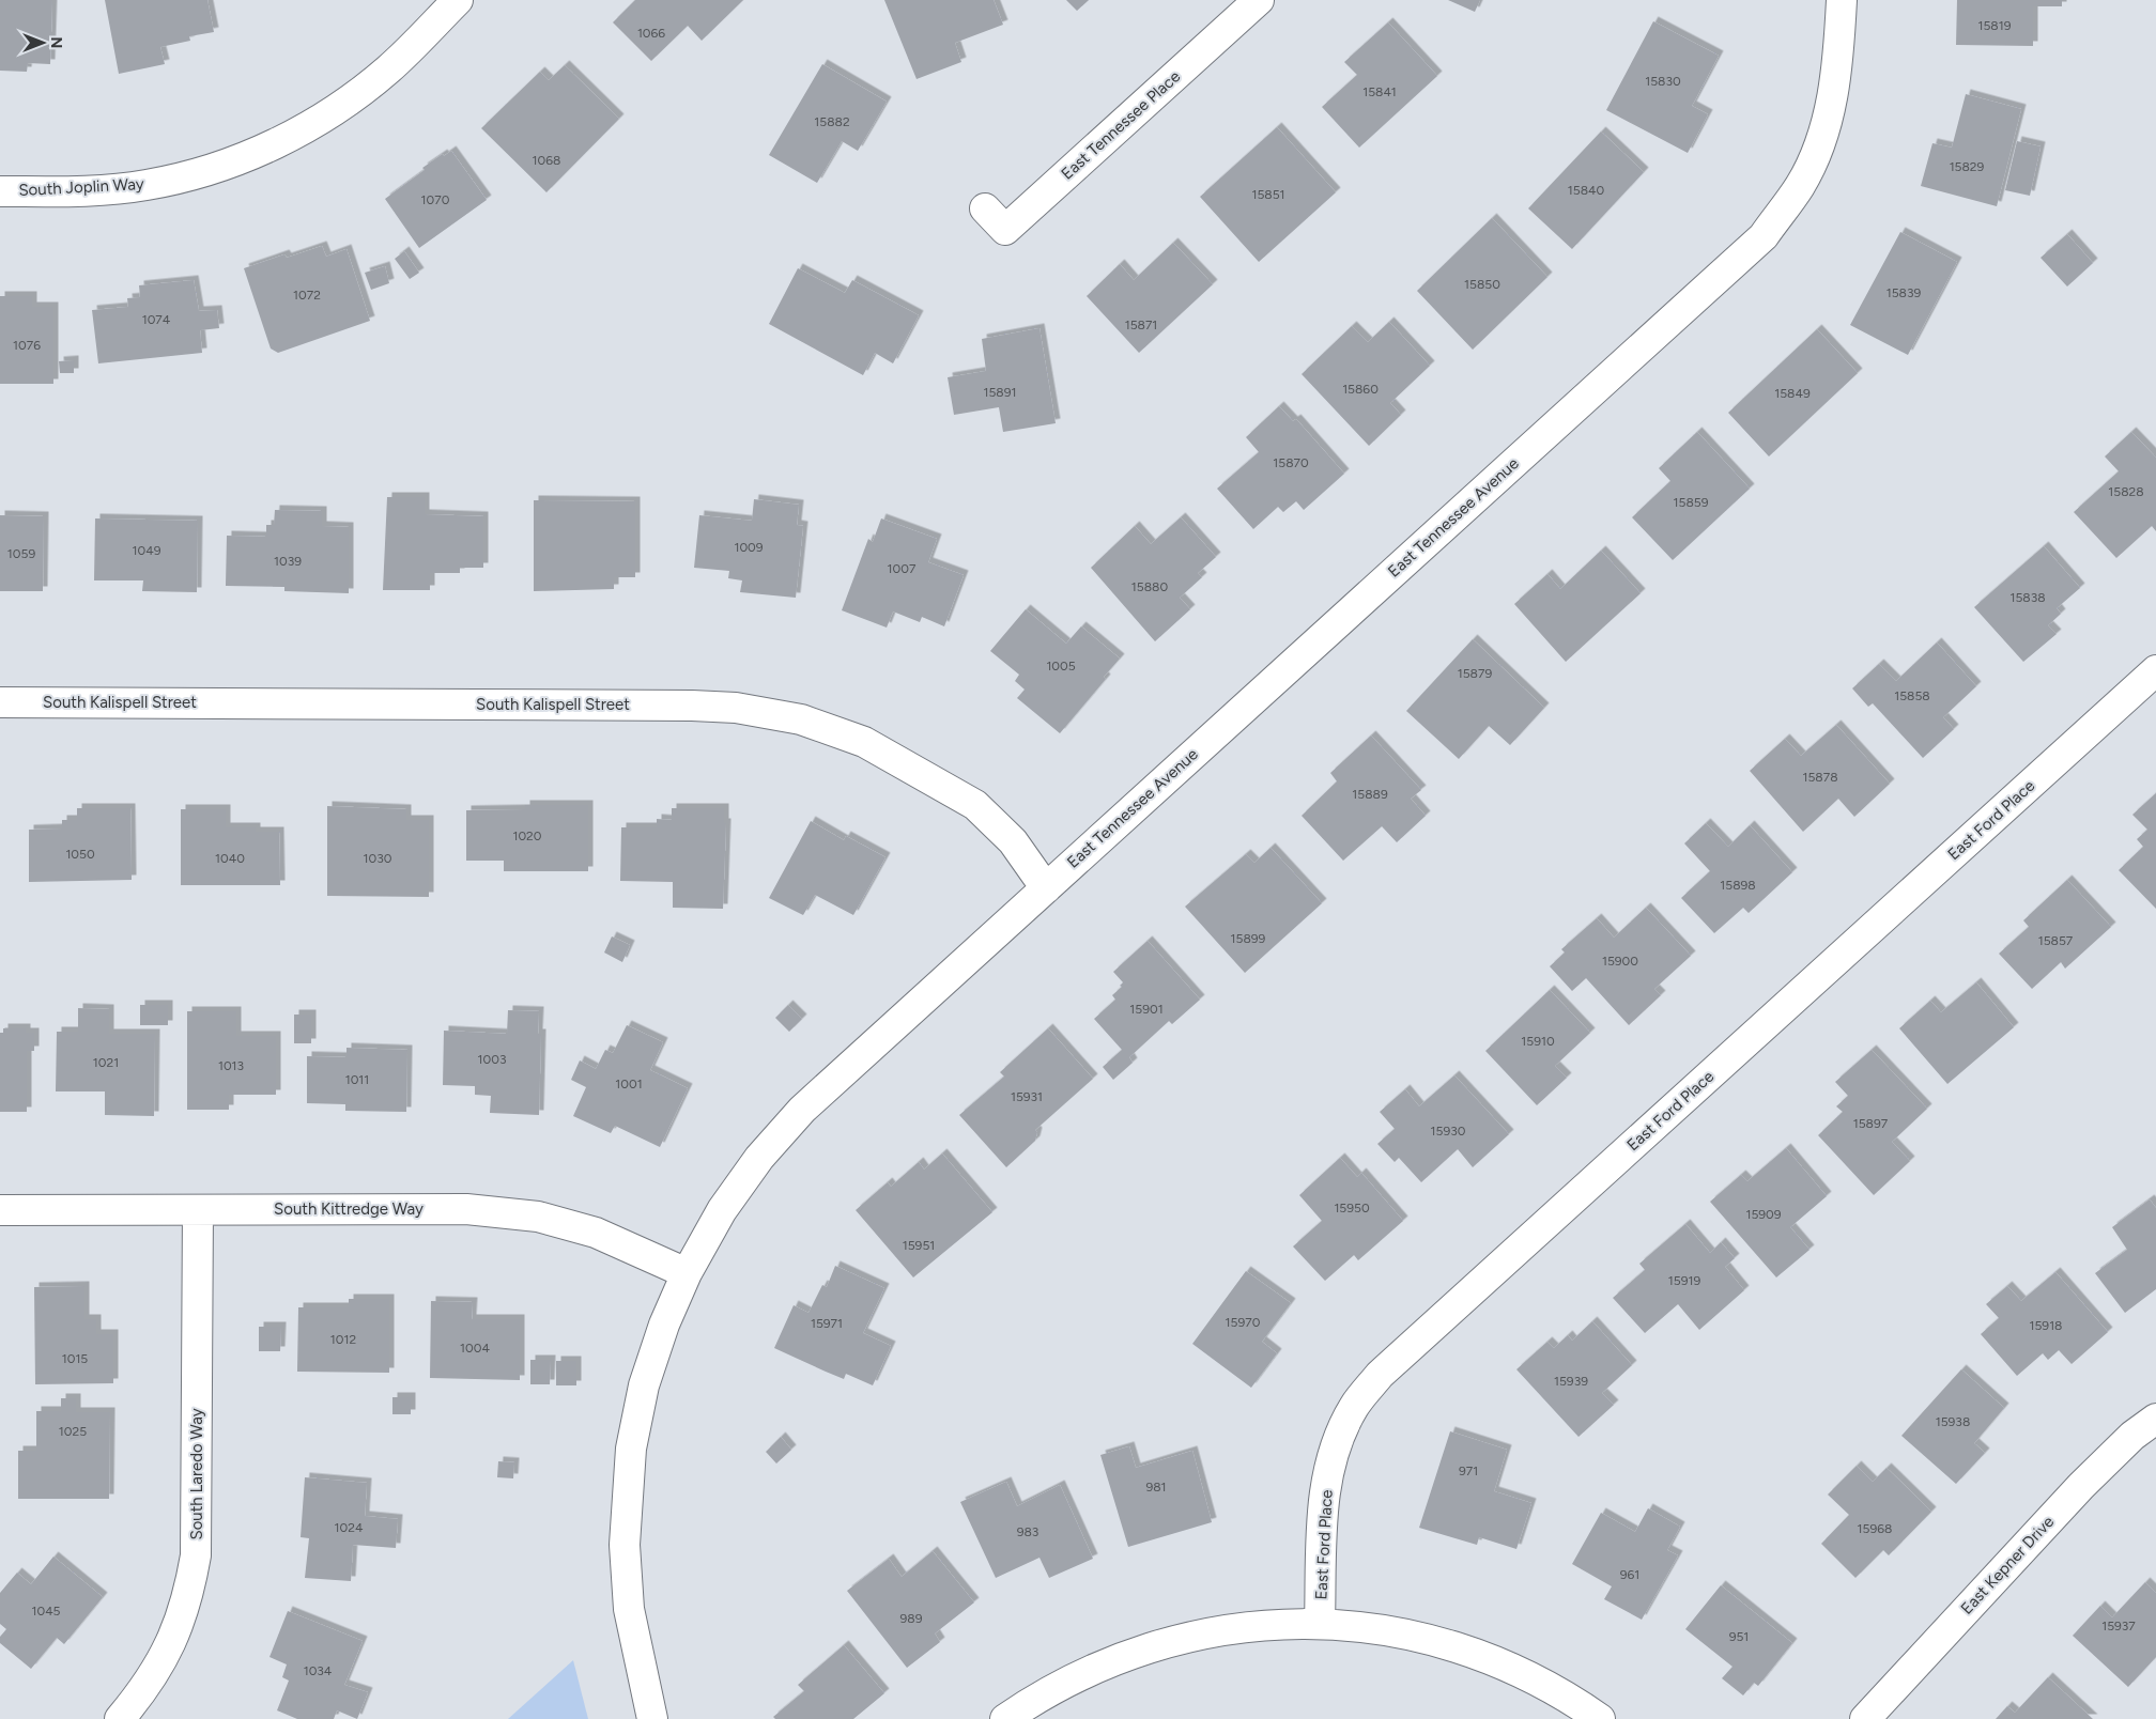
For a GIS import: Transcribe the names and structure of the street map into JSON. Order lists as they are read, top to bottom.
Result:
{
  "streets": {
    "street": [
      "East Tennessee Place",
      "South Joplin Way",
      "East Tennessee Avenue",
      "South Kalispell Street",
      "East Ford Place",
      "South Kittredge Way",
      "South Laredo Way",
      "East Kepner Drive"
    ]
  },
  "crossings": [
    ["East Tennessee Avenue", "South Kalispell Street"],
    ["East Tennessee Avenue", "South Kittredge Way"],
    ["South Kittredge Way", "South Laredo Way"]
  ],
  "house_numbers": [
    "15819",
    "1066",
    "15830",
    "15841",
    "15882",
    "1068",
    "15829",
    "15840",
    "15851",
    "1070",
    "15850",
    "15839",
    "1072",
    "1074",
    "15871",
    "1076",
    "15860",
    "15891",
    "15849",
    "15870",
    "15828",
    "15859",
    "1009",
    "1049",
    "1059",
    "1039",
    "1007",
    "15880",
    "15838",
    "1005",
    "15879",
    "15858",
    "15878",
    "15889",
    "1020",
    "1050",
    "1040",
    "1030",
    "15898",
    "15899",
    "15857",
    "15900",
    "15901",
    "15910",
    "1003",
    "1021",
    "1013",
    "1011",
    "1001",
    "15931",
    "15897",
    "15930",
    "15950",
    "15909",
    "15951",
    "15919",
    "15970",
    "15971",
    "15918",
    "1012",
    "1004",
    "1015",
    "15939",
    "15938",
    "1025",
    "971",
    "981",
    "1024",
    "15968",
    "983",
    "961",
    "1045",
    "989",
    "15937",
    "951",
    "1034"
  ],
  "north": "right"
}
